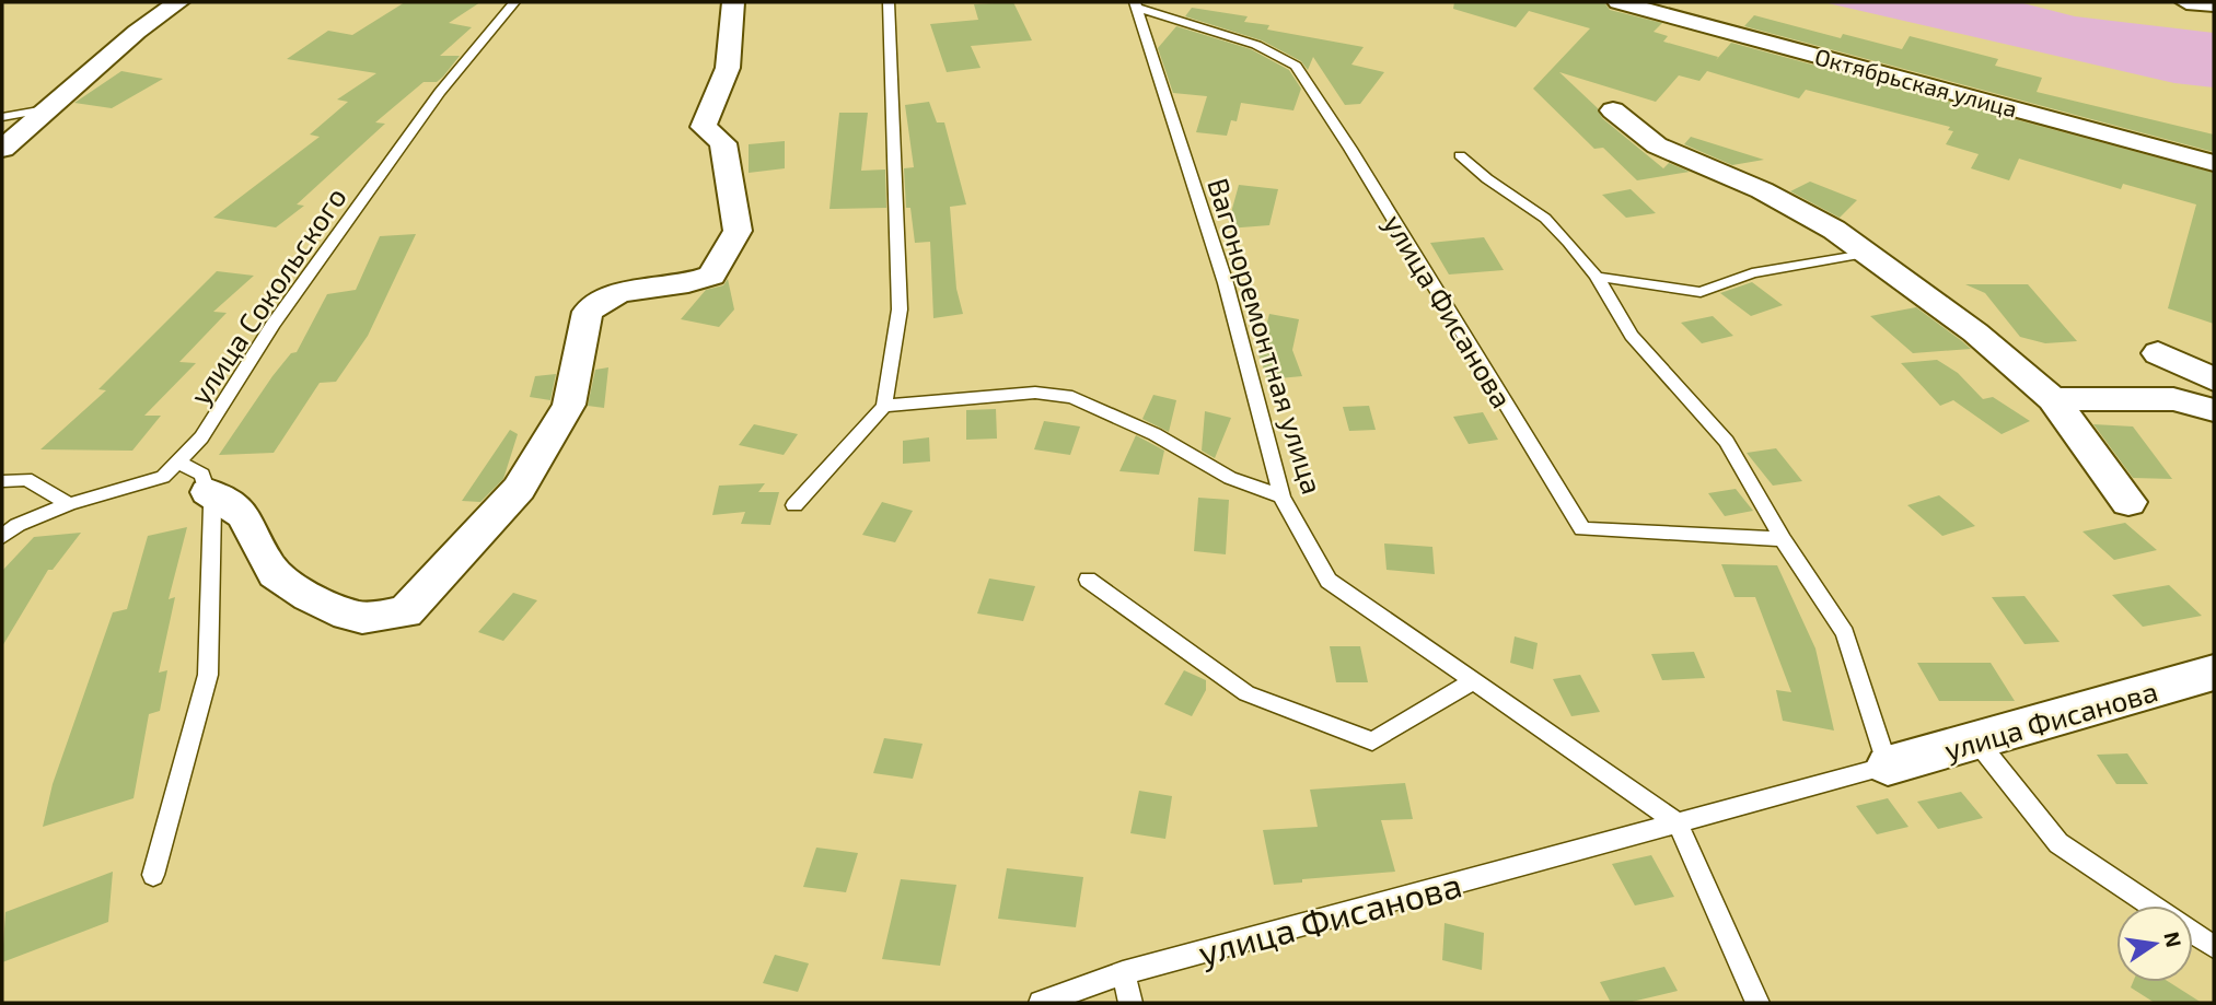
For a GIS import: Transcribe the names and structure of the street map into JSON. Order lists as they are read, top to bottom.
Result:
{
  "streets": {
    "street": ["Октябрьская улица", "улица Фисанова"],
    "lane": ["улица Сокольского", "Вагоноремонтная улица"]
  },
  "crossings": [
    ["улица Фисанова", "Вагоноремонтная улица"]
  ],
  "north": "right"
}
